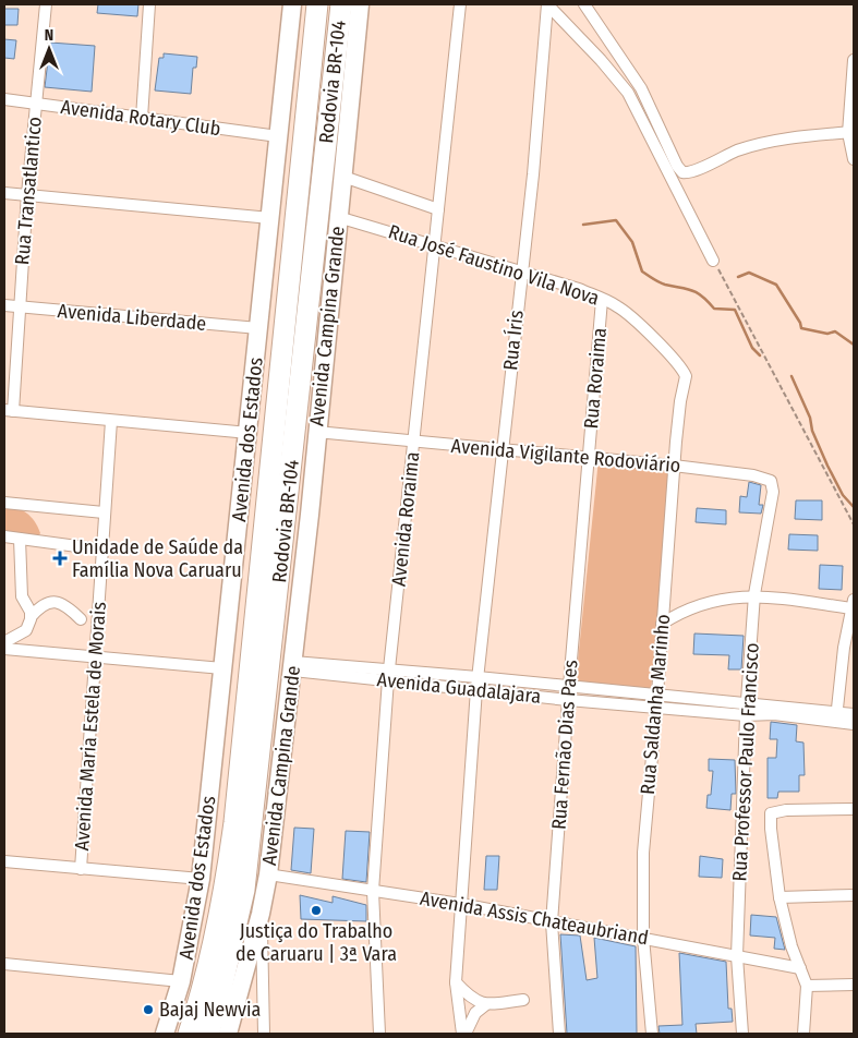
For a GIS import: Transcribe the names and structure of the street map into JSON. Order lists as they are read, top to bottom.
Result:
{
  "streets": {
    "highway": ["Rodovia BR-104"],
    "main road": ["Avenida Campina Grande", "Avenida dos Estados"],
    "street": [
      "Avenida Rotary Club",
      "Rua Transatlantico",
      "Rua José Faustino Vila Nova",
      "Avenida Liberdade",
      "Rua Íris",
      "Rua Roraima",
      "Avenida Vigilante Rodoviário",
      "Avenida Roraima",
      "Avenida Guadalajara",
      "Rua Saldanha Marinho",
      "Avenida Maria Estela de Morais",
      "Rua Fernão Dias Paes",
      "Rua Professor Paulo Francisco",
      "Avenida Assis Chateaubriand"
    ]
  },
  "crossings": [
    ["Avenida Rotary Club", "Rua Transatlantico"],
    ["Avenida Rotary Club", "Avenida dos Estados"],
    ["Rua Transatlantico", "Avenida Liberdade"],
    ["Rua José Faustino Vila Nova", "Avenida Campina Grande"],
    ["Rua José Faustino Vila Nova", "Rua Íris"],
    ["Rua José Faustino Vila Nova", "Rua Roraima"],
    ["Rua José Faustino Vila Nova", "Avenida Roraima"],
    ["Rua José Faustino Vila Nova", "Rua Saldanha Marinho"],
    ["Avenida Liberdade", "Avenida dos Estados"],
    ["Avenida Campina Grande", "Avenida Vigilante Rodoviário"],
    ["Avenida Campina Grande", "Avenida Guadalajara"],
    ["Avenida Campina Grande", "Avenida Assis Chateaubriand"],
    ["Rua Íris", "Avenida Vigilante Rodoviário"],
    ["Rua Íris", "Avenida Guadalajara"],
    ["Rua Íris", "Avenida Assis Chateaubriand"],
    ["Rua Roraima", "Avenida Vigilante Rodoviário"],
    ["Rua Roraima", "Rua Fernão Dias Paes"],
    ["Avenida Vigilante Rodoviário", "Avenida Roraima"],
    ["Avenida Vigilante Rodoviário", "Rua Saldanha Marinho"],
    ["Avenida Vigilante Rodoviário", "Rua Fernão Dias Paes"],
    ["Avenida Vigilante Rodoviário", "Rua Professor Paulo Francisco"],
    ["Avenida Roraima", "Avenida Guadalajara"],
    ["Avenida Roraima", "Avenida Assis Chateaubriand"],
    ["Avenida Guadalajara", "Rua Saldanha Marinho"],
    ["Avenida Guadalajara", "Rua Fernão Dias Paes"],
    ["Avenida Guadalajara", "Rua Professor Paulo Francisco"],
    ["Rua Saldanha Marinho", "Avenida Assis Chateaubriand"],
    ["Rua Fernão Dias Paes", "Avenida Assis Chateaubriand"],
    ["Rua Professor Paulo Francisco", "Avenida Assis Chateaubriand"]
  ],
  "places": {
    "health": ["Unidade de Saúde da Família Nova Caruaru"],
    "other": ["Justiça do Trabalho de Caruaru | 3ª Vara", "Bajaj Newvia"]
  },
  "north": "top"
}
